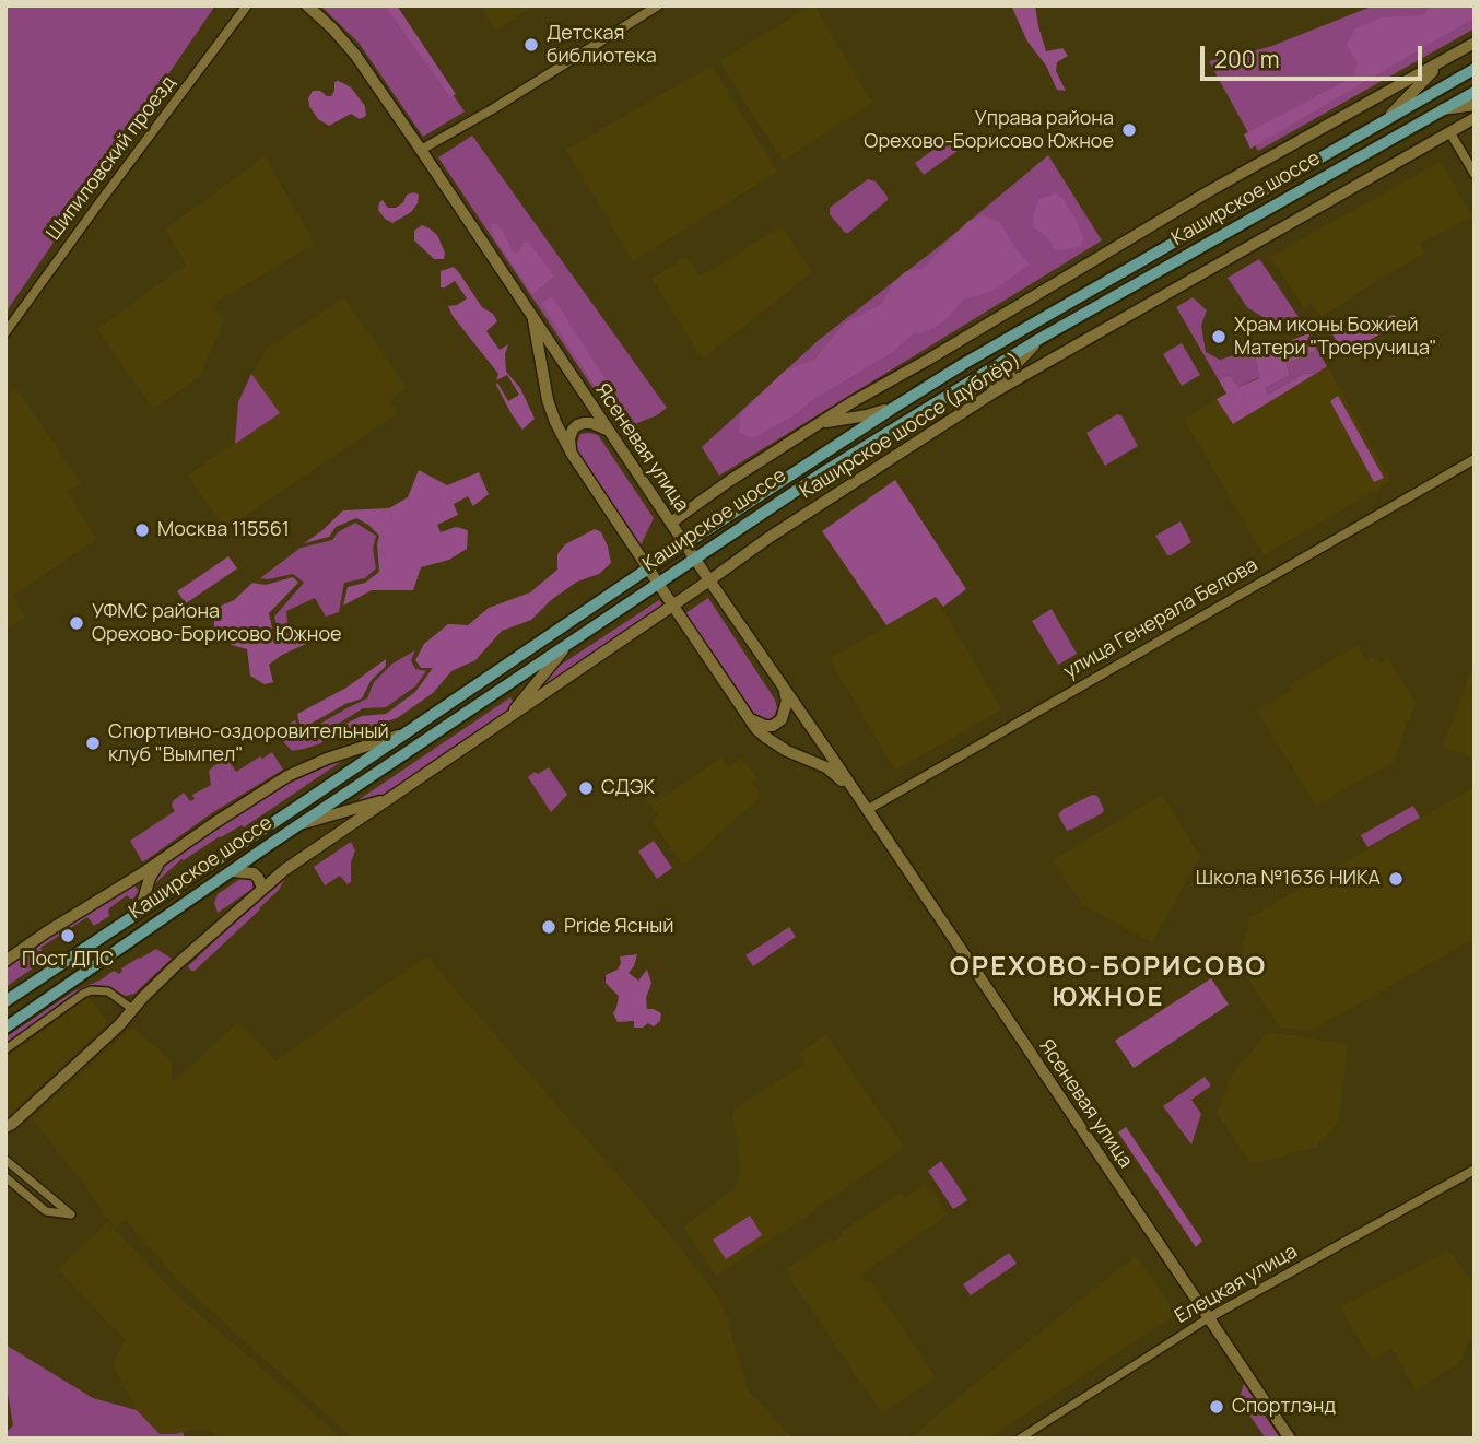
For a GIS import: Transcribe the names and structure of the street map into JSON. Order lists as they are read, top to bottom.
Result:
{
  "streets": {
    "main road": ["Каширское шоссе", "Каширское шоссе (дублёр)", "Ясеневая улица"],
    "street": ["Шипиловский проезд", "улица Генерала Белова", "Елецкая улица"]
  },
  "crossings": [
    ["Каширское шоссе", "Ясеневая улица"],
    ["Каширское шоссе (дублёр)", "Ясеневая улица"],
    ["Ясеневая улица", "улица Генерала Белова"],
    ["Ясеневая улица", "Елецкая улица"]
  ],
  "districts": ["ОРЕХОВО-БОРИСОВО ЮЖНОЕ"],
  "places": [
    "Детская библиотека",
    "Управа района Орехово-Борисово Южное",
    "Храм иконы Божией Матери \"Троeручица\"",
    "Москва 115561",
    "УФМС района Орехово-Борисово Южное",
    "Спортивно-оздоровительный клуб \"Вымпел\"",
    "СДЭК",
    "Школа №1636 НИКА",
    "Pride Ясный",
    "Пост ДПС",
    "Спортлэнд"
  ],
  "scale_bar": "200 m"
}
